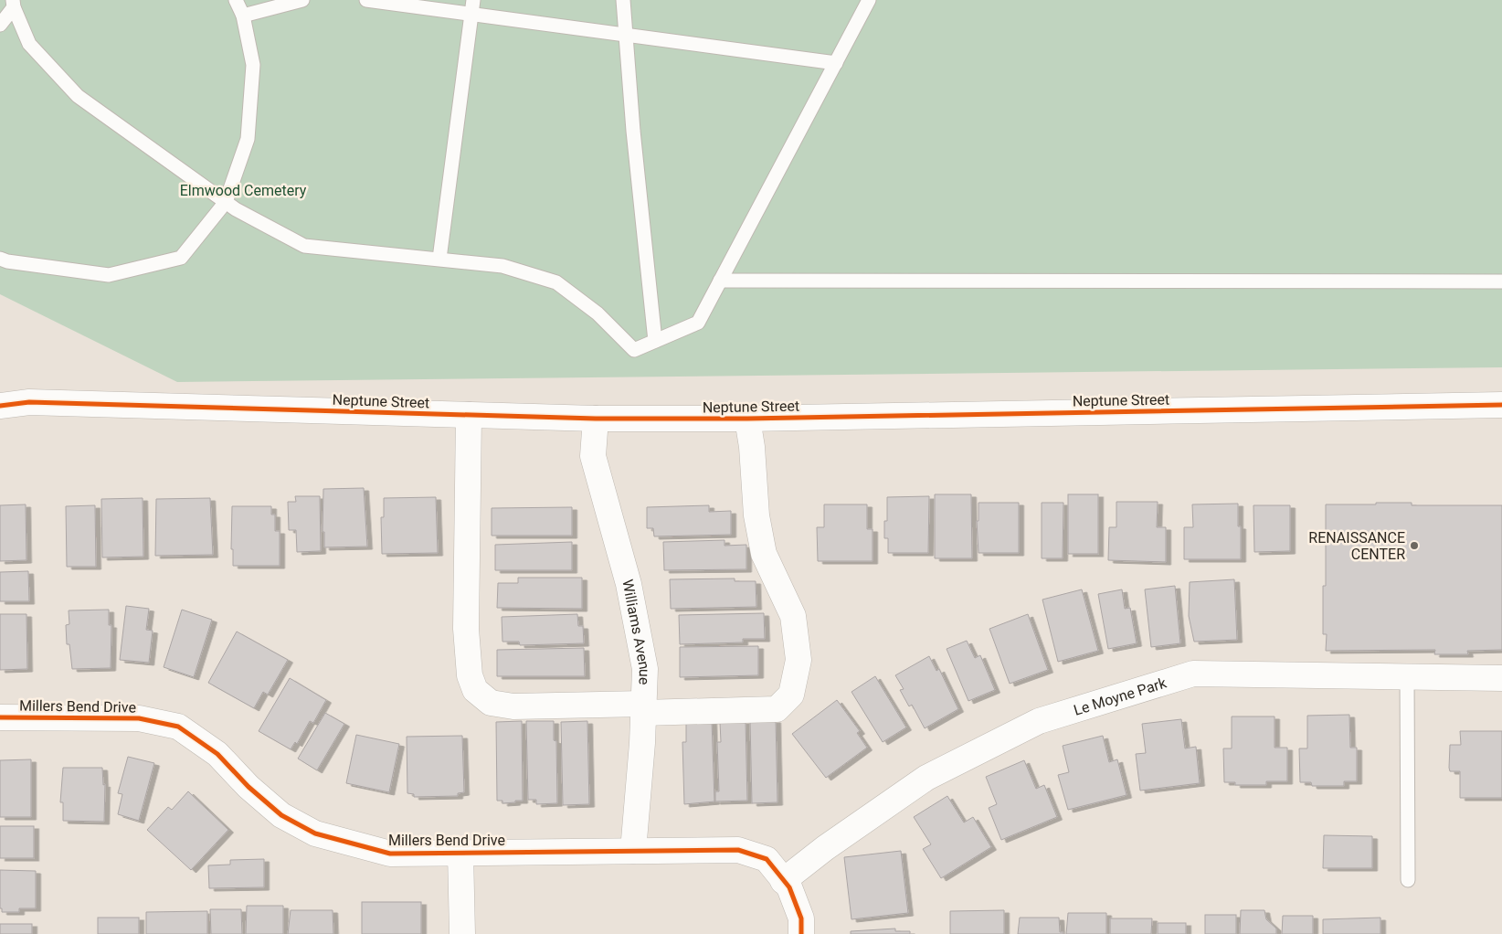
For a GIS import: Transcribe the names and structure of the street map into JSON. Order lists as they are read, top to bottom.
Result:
{
  "streets": {
    "street": [
      "Neptune Street",
      "Williams Avenue",
      "Le Moyne Park",
      "Millers Bend Drive"
    ]
  },
  "crossings": [
    ["Neptune Street", "Williams Avenue"],
    ["Williams Avenue", "Millers Bend Drive"],
    ["Le Moyne Park", "Millers Bend Drive"]
  ],
  "parks": ["Elmwood Cemetery"],
  "places": ["RENAISSANCE CENTER"]
}
